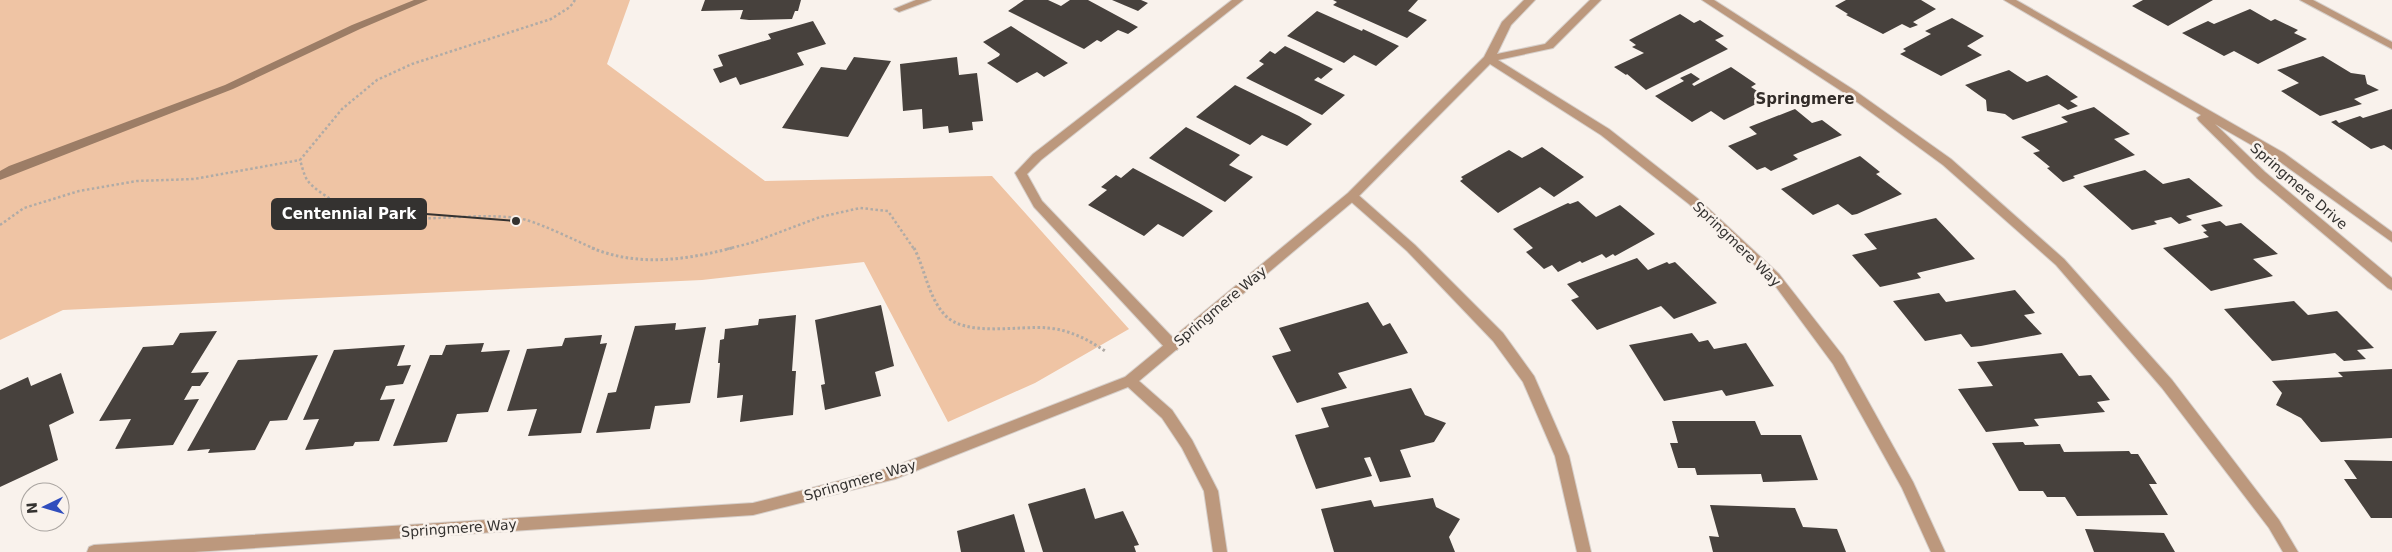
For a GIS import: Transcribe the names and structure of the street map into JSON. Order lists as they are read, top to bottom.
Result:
{
  "streets": {
    "street": ["Springmere Drive", "Springmere Way"]
  },
  "districts": ["Springmere"],
  "places": ["Centennial Park"],
  "north": "left"
}
